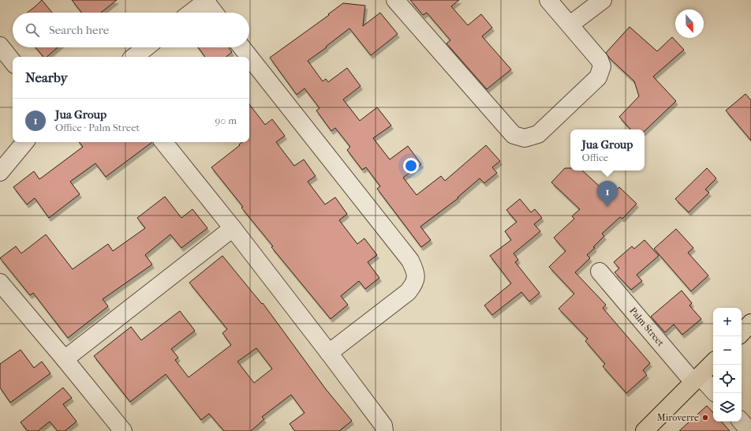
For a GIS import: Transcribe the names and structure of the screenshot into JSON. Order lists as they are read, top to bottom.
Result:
{
  "streets": {
    "street": ["Palm Street"]
  },
  "places": ["Miroverre"],
  "north": "bottom",
  "page": {
    "search": "Search here",
    "heading": "Nearby",
    "list": [
      {
        "mark": "1",
        "name": "Jua Group",
        "note": "Office · Palm Street",
        "value": "90 m"
      }
    ],
    "popup": ["Jua Group", "Office"],
    "pins": "1",
    "map_buttons": ["+", "−"]
  }
}
